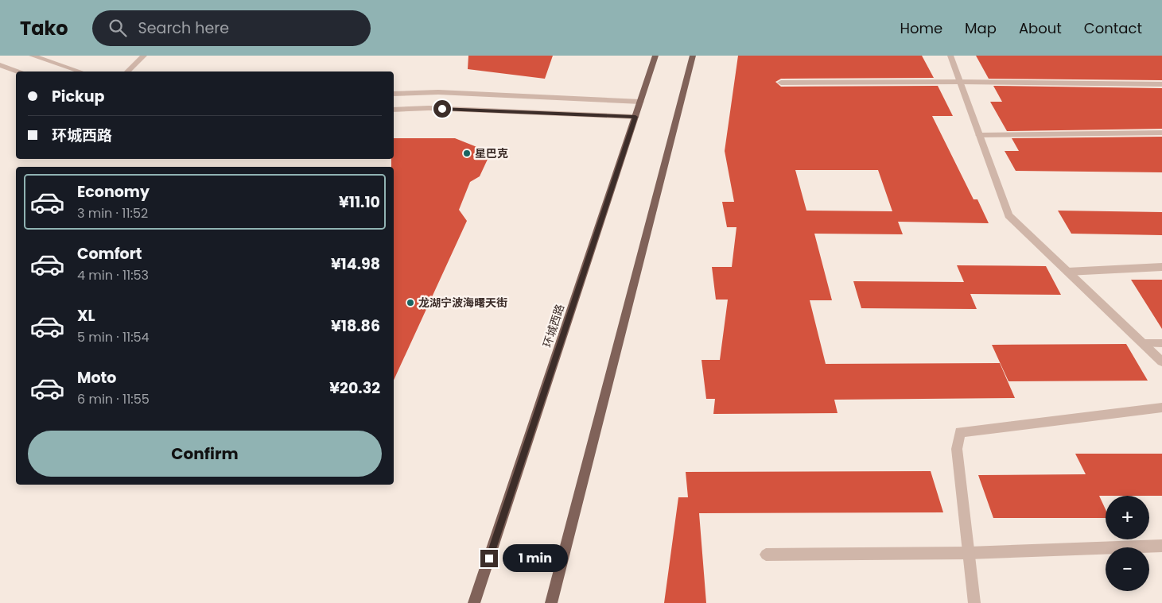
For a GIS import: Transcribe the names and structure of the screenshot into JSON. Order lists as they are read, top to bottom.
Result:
{
  "streets": {
    "main road": ["环城西路"]
  },
  "places": ["星巴克", "龙湖宁波海曙天街"],
  "page": {
    "header": "Tako",
    "search": "Search here",
    "nav": [
      "Home",
      "Map",
      "About",
      "Contact"
    ],
    "banner": ["Pickup", "环城西路"],
    "list": [
      {
        "name": "Economy",
        "note": "3 min · 11:52",
        "value": "¥11.10"
      },
      {
        "name": "Comfort",
        "note": "4 min · 11:53",
        "value": "¥14.98"
      },
      {
        "name": "XL",
        "note": "5 min · 11:54",
        "value": "¥18.86"
      },
      {
        "name": "Moto",
        "note": "6 min · 11:55",
        "value": "¥20.32"
      }
    ],
    "buttons": "Confirm",
    "map_buttons": ["+", "−"],
    "bubble": "1 min"
  }
}
